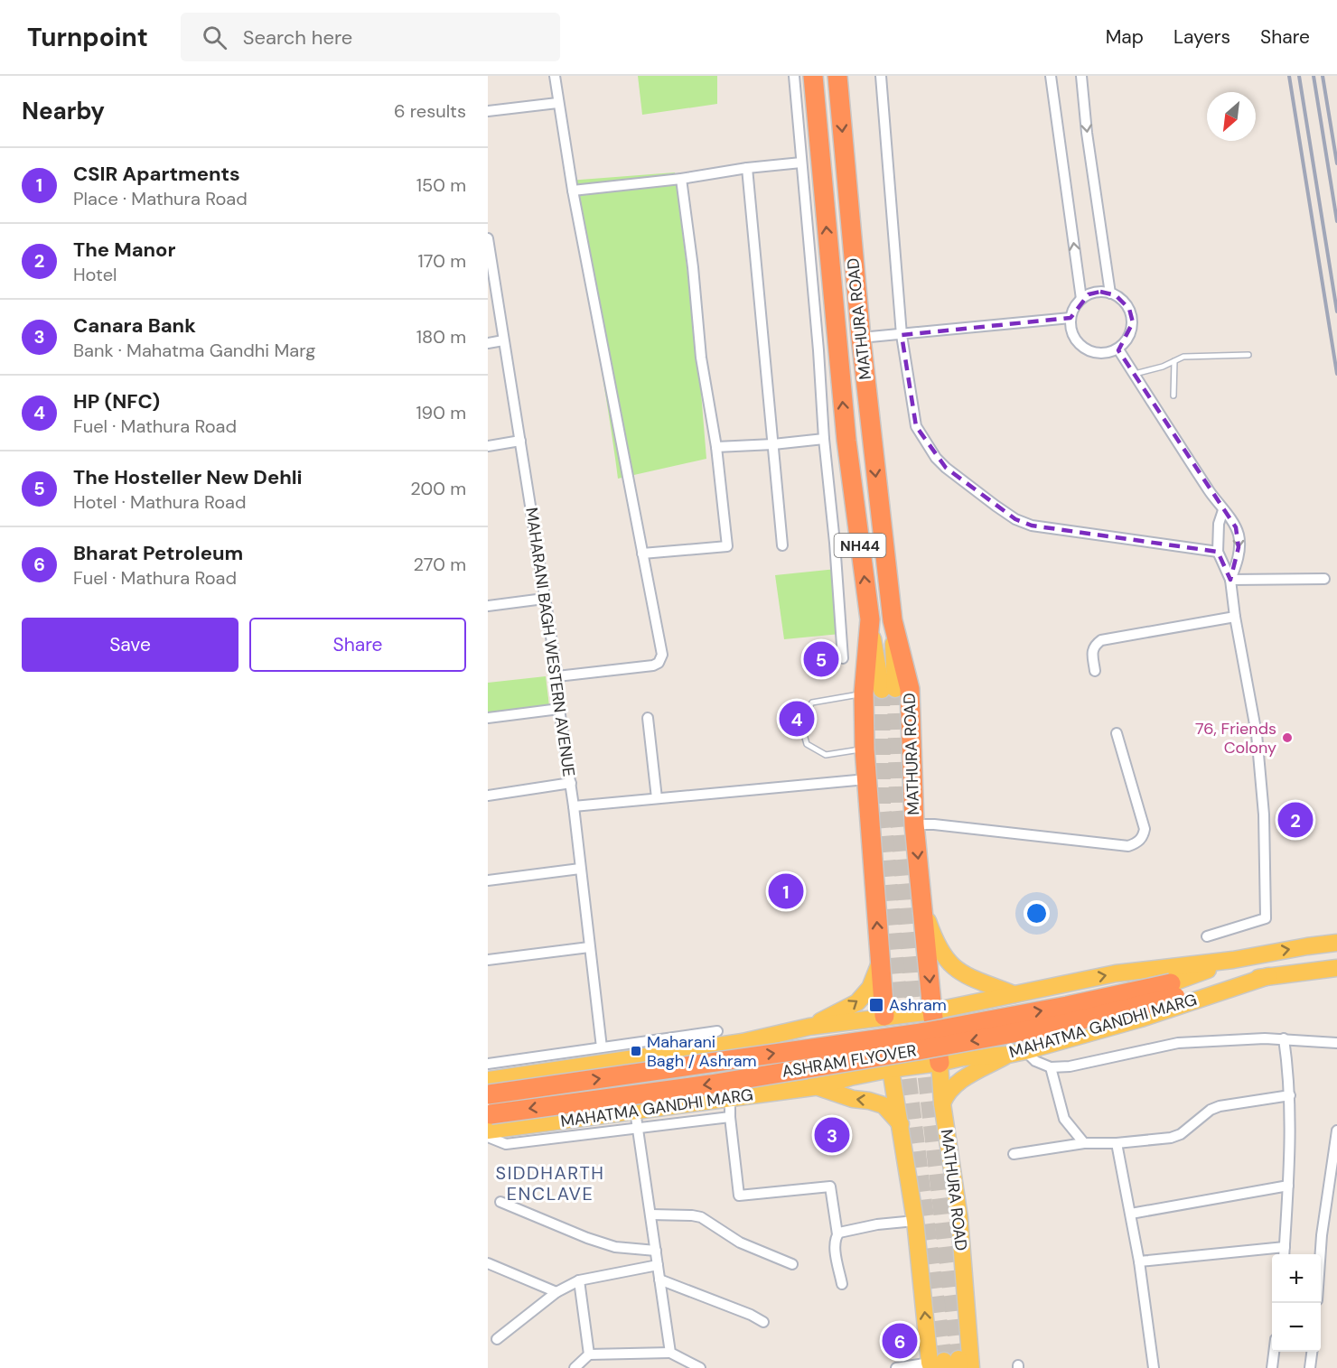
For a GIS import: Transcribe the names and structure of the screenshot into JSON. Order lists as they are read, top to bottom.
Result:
{
  "streets": {
    "highway": ["MATHURA ROAD", "NH44", "ASHRAM FLYOVER"],
    "main road": ["MAHATMA GANDHI MARG"],
    "street": ["MAHARANI BAGH WESTERN AVENUE"]
  },
  "crossings": [
    ["MATHURA ROAD", "MAHATMA GANDHI MARG"],
    ["MAHATMA GANDHI MARG", "ASHRAM FLYOVER"]
  ],
  "districts": ["SIDDHARTH ENCLAVE"],
  "places": {
    "other": ["76, Friends Colony"],
    "transit": ["Ashram", "Maharani Bagh / Ashram"]
  },
  "north": "bottom left",
  "page": {
    "header": "Turnpoint",
    "search": "Search here",
    "nav": ["Map", "Layers", "Share"],
    "heading": ["Nearby", "6 results"],
    "list": [
      {
        "mark": "1",
        "name": "CSIR Apartments",
        "note": "Place · Mathura Road",
        "value": "150 m"
      },
      {
        "mark": "2",
        "name": "The Manor",
        "note": "Hotel",
        "value": "170 m"
      },
      {
        "mark": "3",
        "name": "Canara Bank",
        "note": "Bank · Mahatma Gandhi Marg",
        "value": "180 m"
      },
      {
        "mark": "4",
        "name": "HP (NFC)",
        "note": "Fuel · Mathura Road",
        "value": "190 m"
      },
      {
        "mark": "5",
        "name": "The Hosteller New Dehli",
        "note": "Hotel · Mathura Road",
        "value": "200 m"
      },
      {
        "mark": "6",
        "name": "Bharat Petroleum",
        "note": "Fuel · Mathura Road",
        "value": "270 m"
      }
    ],
    "buttons": ["Save", "Share"],
    "pins": [
      "5",
      "4",
      "2",
      "1",
      "3",
      "6"
    ],
    "map_buttons": ["+", "−"]
  }
}
